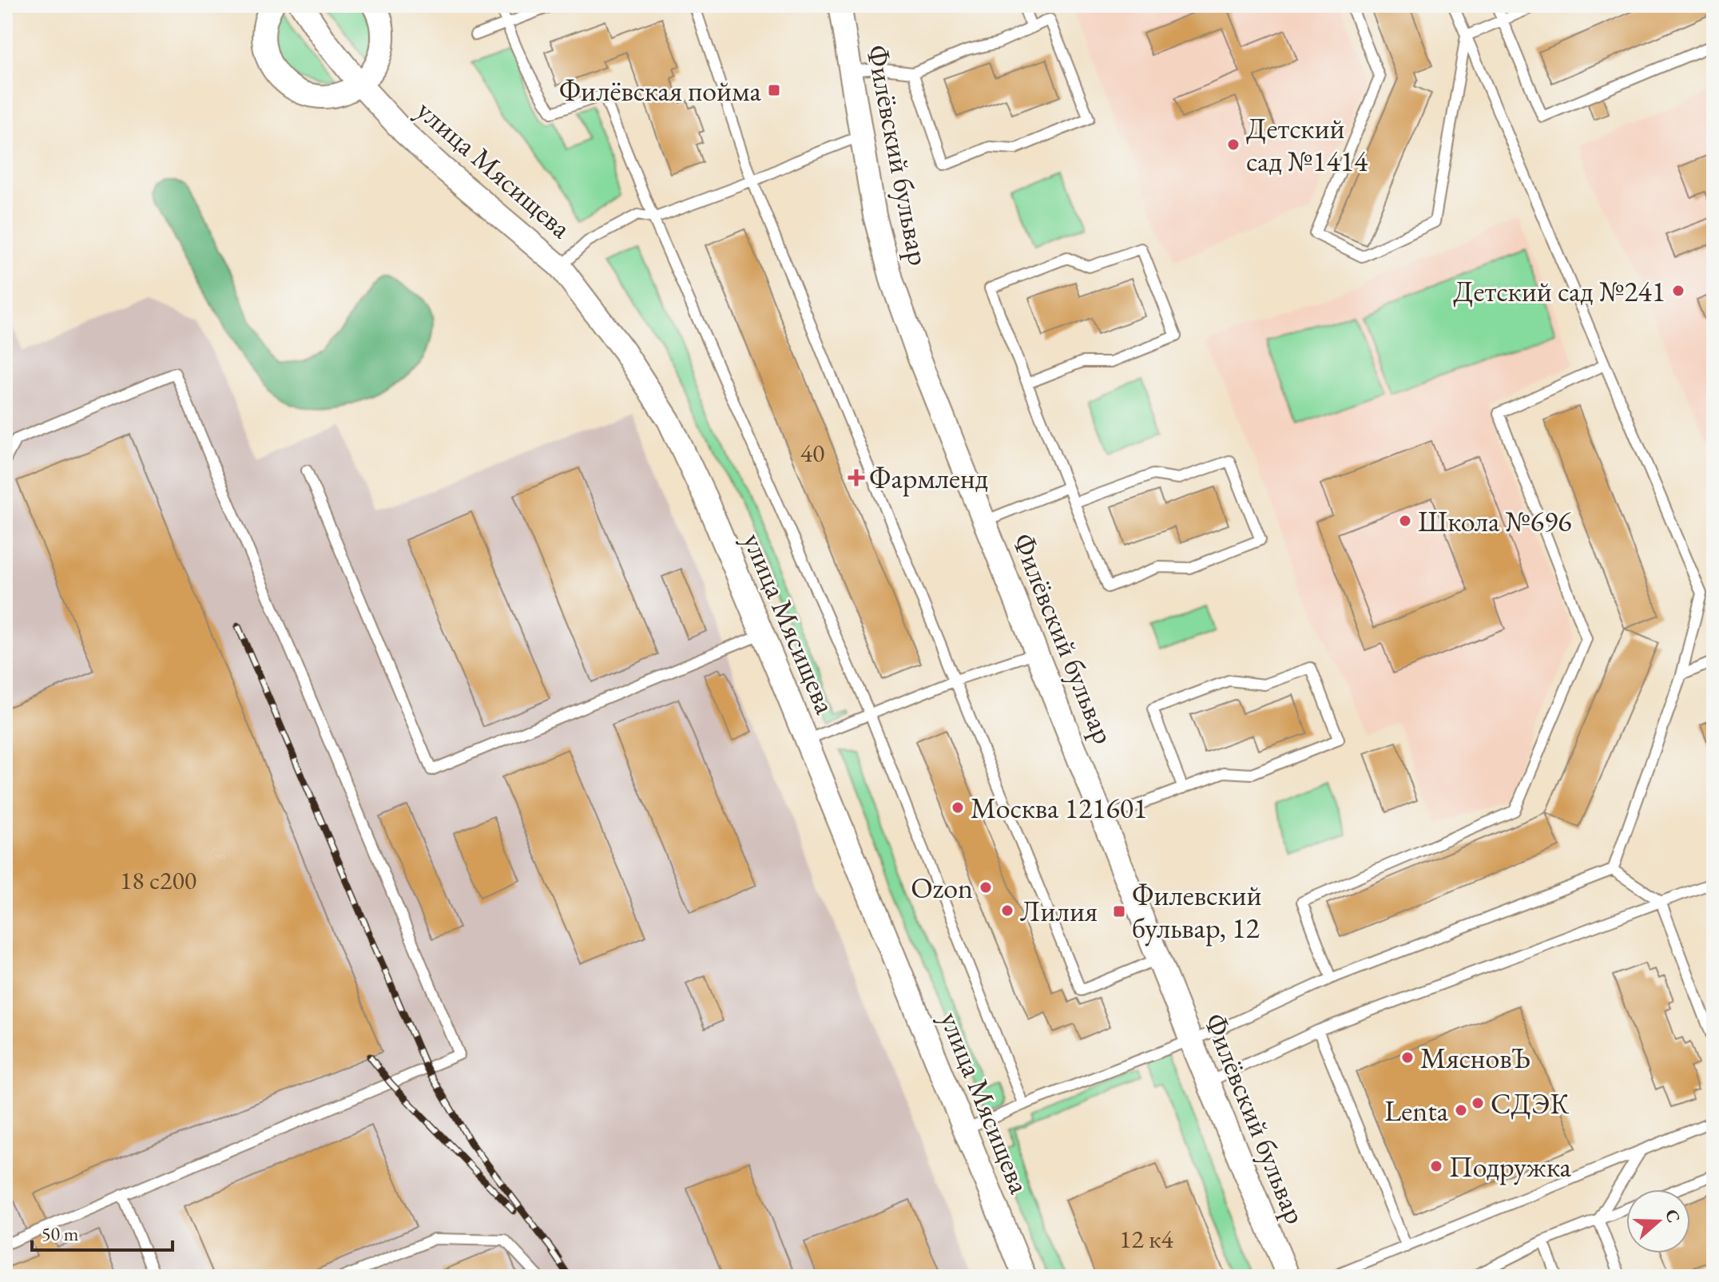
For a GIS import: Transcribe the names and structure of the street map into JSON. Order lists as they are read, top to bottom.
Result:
{
  "streets": {
    "street": ["Филёвский бульвар", "улица Мясищева"]
  },
  "places": {
    "transit": ["Филёвская пойма", "Филевский бульвар, 12"],
    "other": [
      "Детский сад №1414",
      "Детский сад №241",
      "Школа №696",
      "Москва 121601",
      "Ozon",
      "Лилия",
      "МясновЪ",
      "СДЭК",
      "Lenta",
      "Подружка"
    ],
    "health": ["Фармленд"]
  },
  "house_numbers": ["40", "18 с200", "12 к4"],
  "scale_bar": "50 m",
  "north": "right"
}
